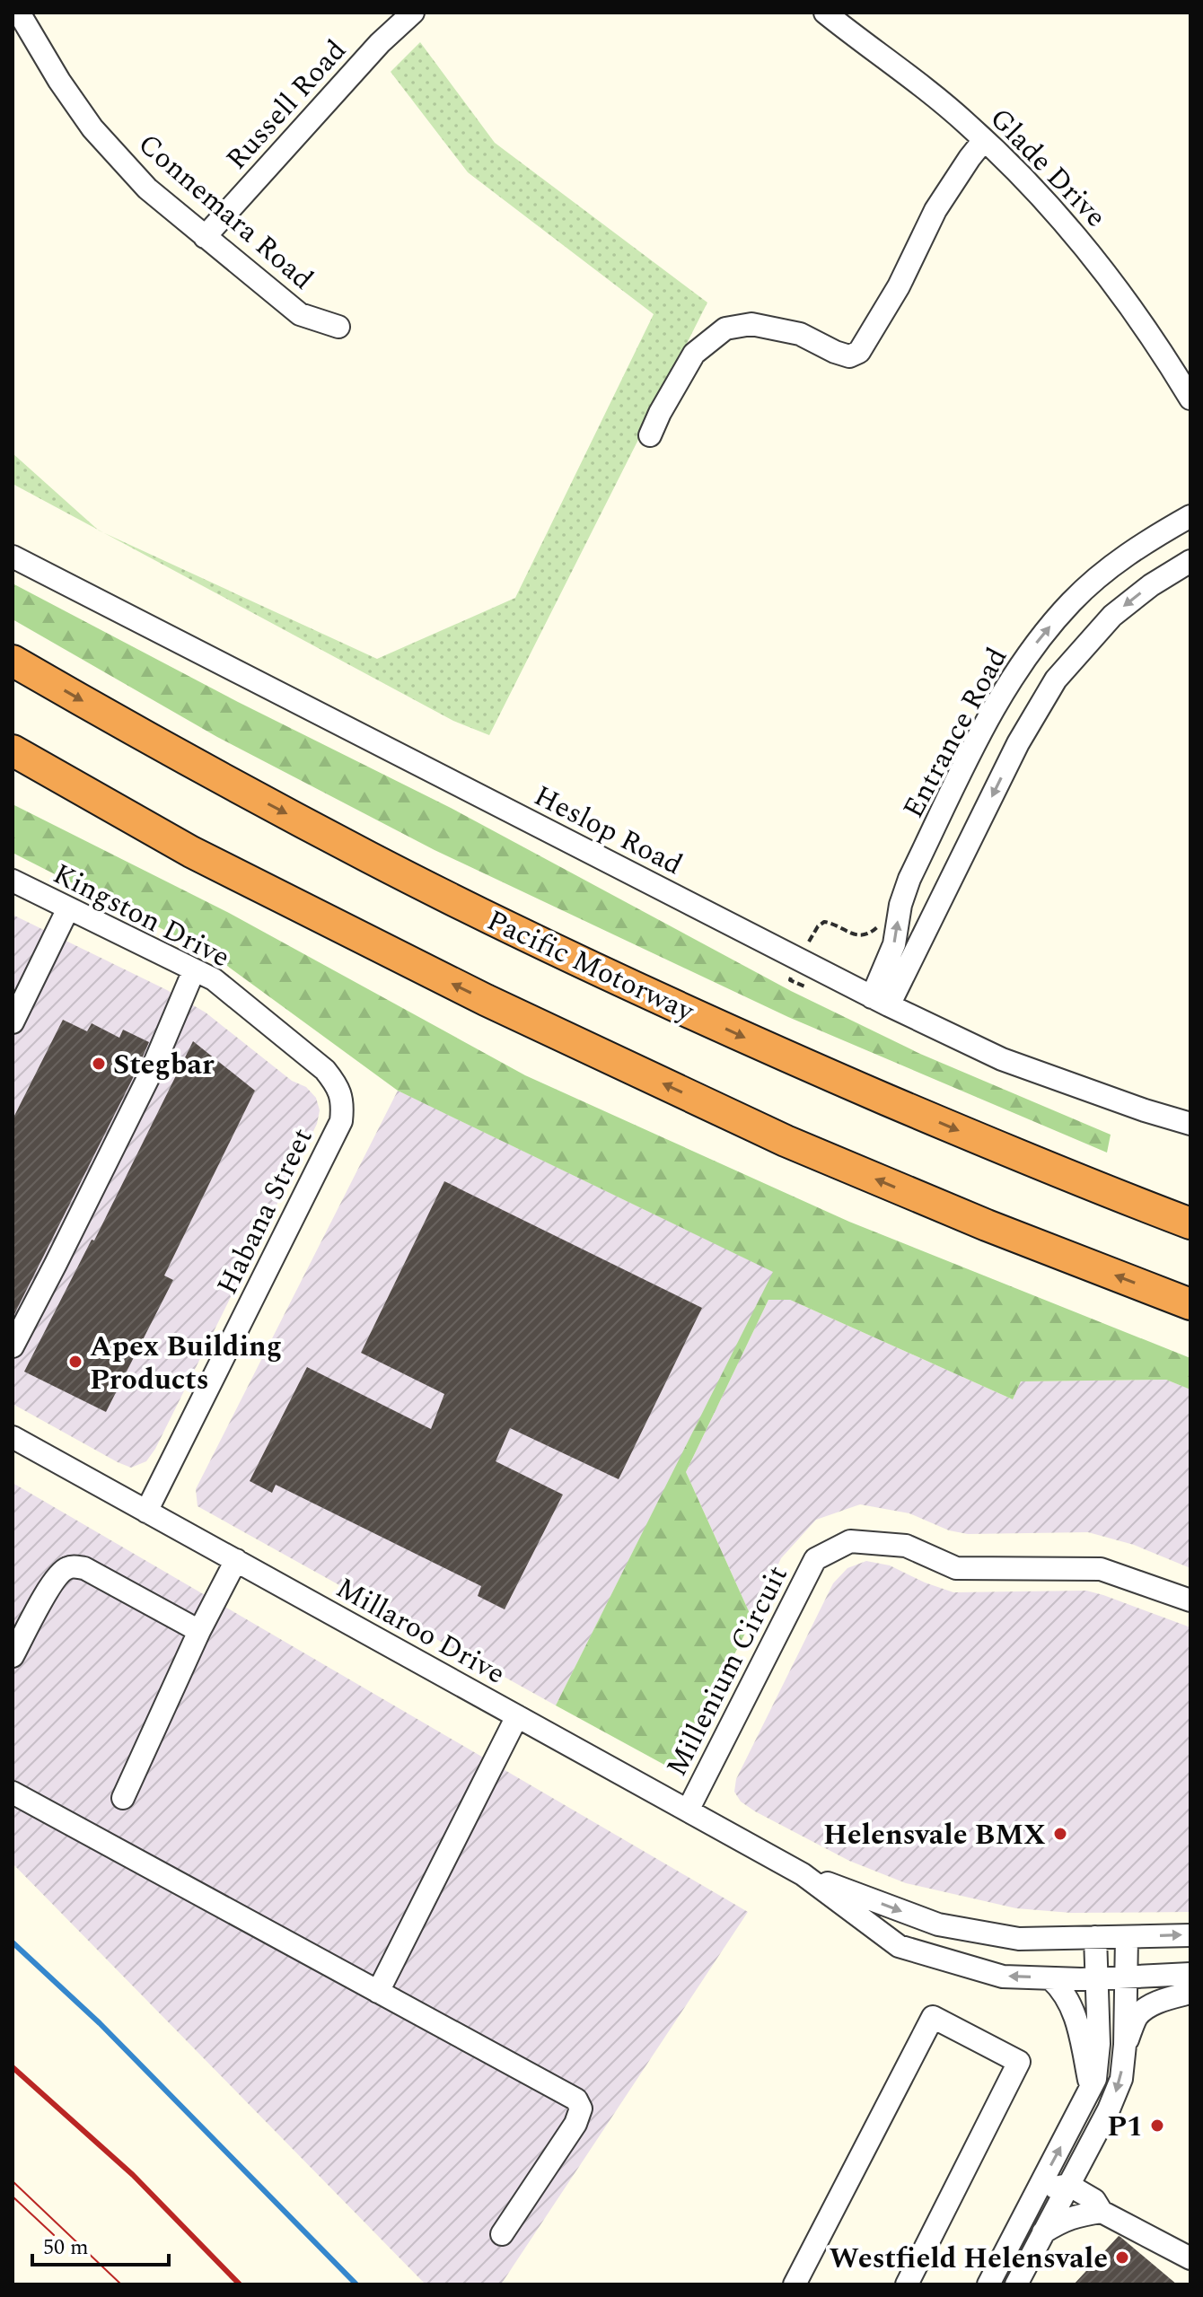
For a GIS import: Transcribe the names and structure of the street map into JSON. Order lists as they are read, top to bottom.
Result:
{
  "streets": {
    "highway": ["Pacific Motorway"],
    "street": [
      "Russell Road",
      "Glade Drive",
      "Connemara Road",
      "Entrance Road",
      "Heslop Road",
      "Kingston Drive",
      "Habana Street",
      "Millaroo Drive",
      "Millenium Circuit"
    ]
  },
  "crossings": [
    ["Russell Road", "Connemara Road"],
    ["Entrance Road", "Heslop Road"],
    ["Kingston Drive", "Habana Street"],
    ["Habana Street", "Millaroo Drive"],
    ["Millaroo Drive", "Millenium Circuit"]
  ],
  "places": [
    "Stegbar",
    "Apex Building Products",
    "Helensvale BMX",
    "P1",
    "Westfield Helensvale"
  ],
  "scale_bar": "50 m"
}
